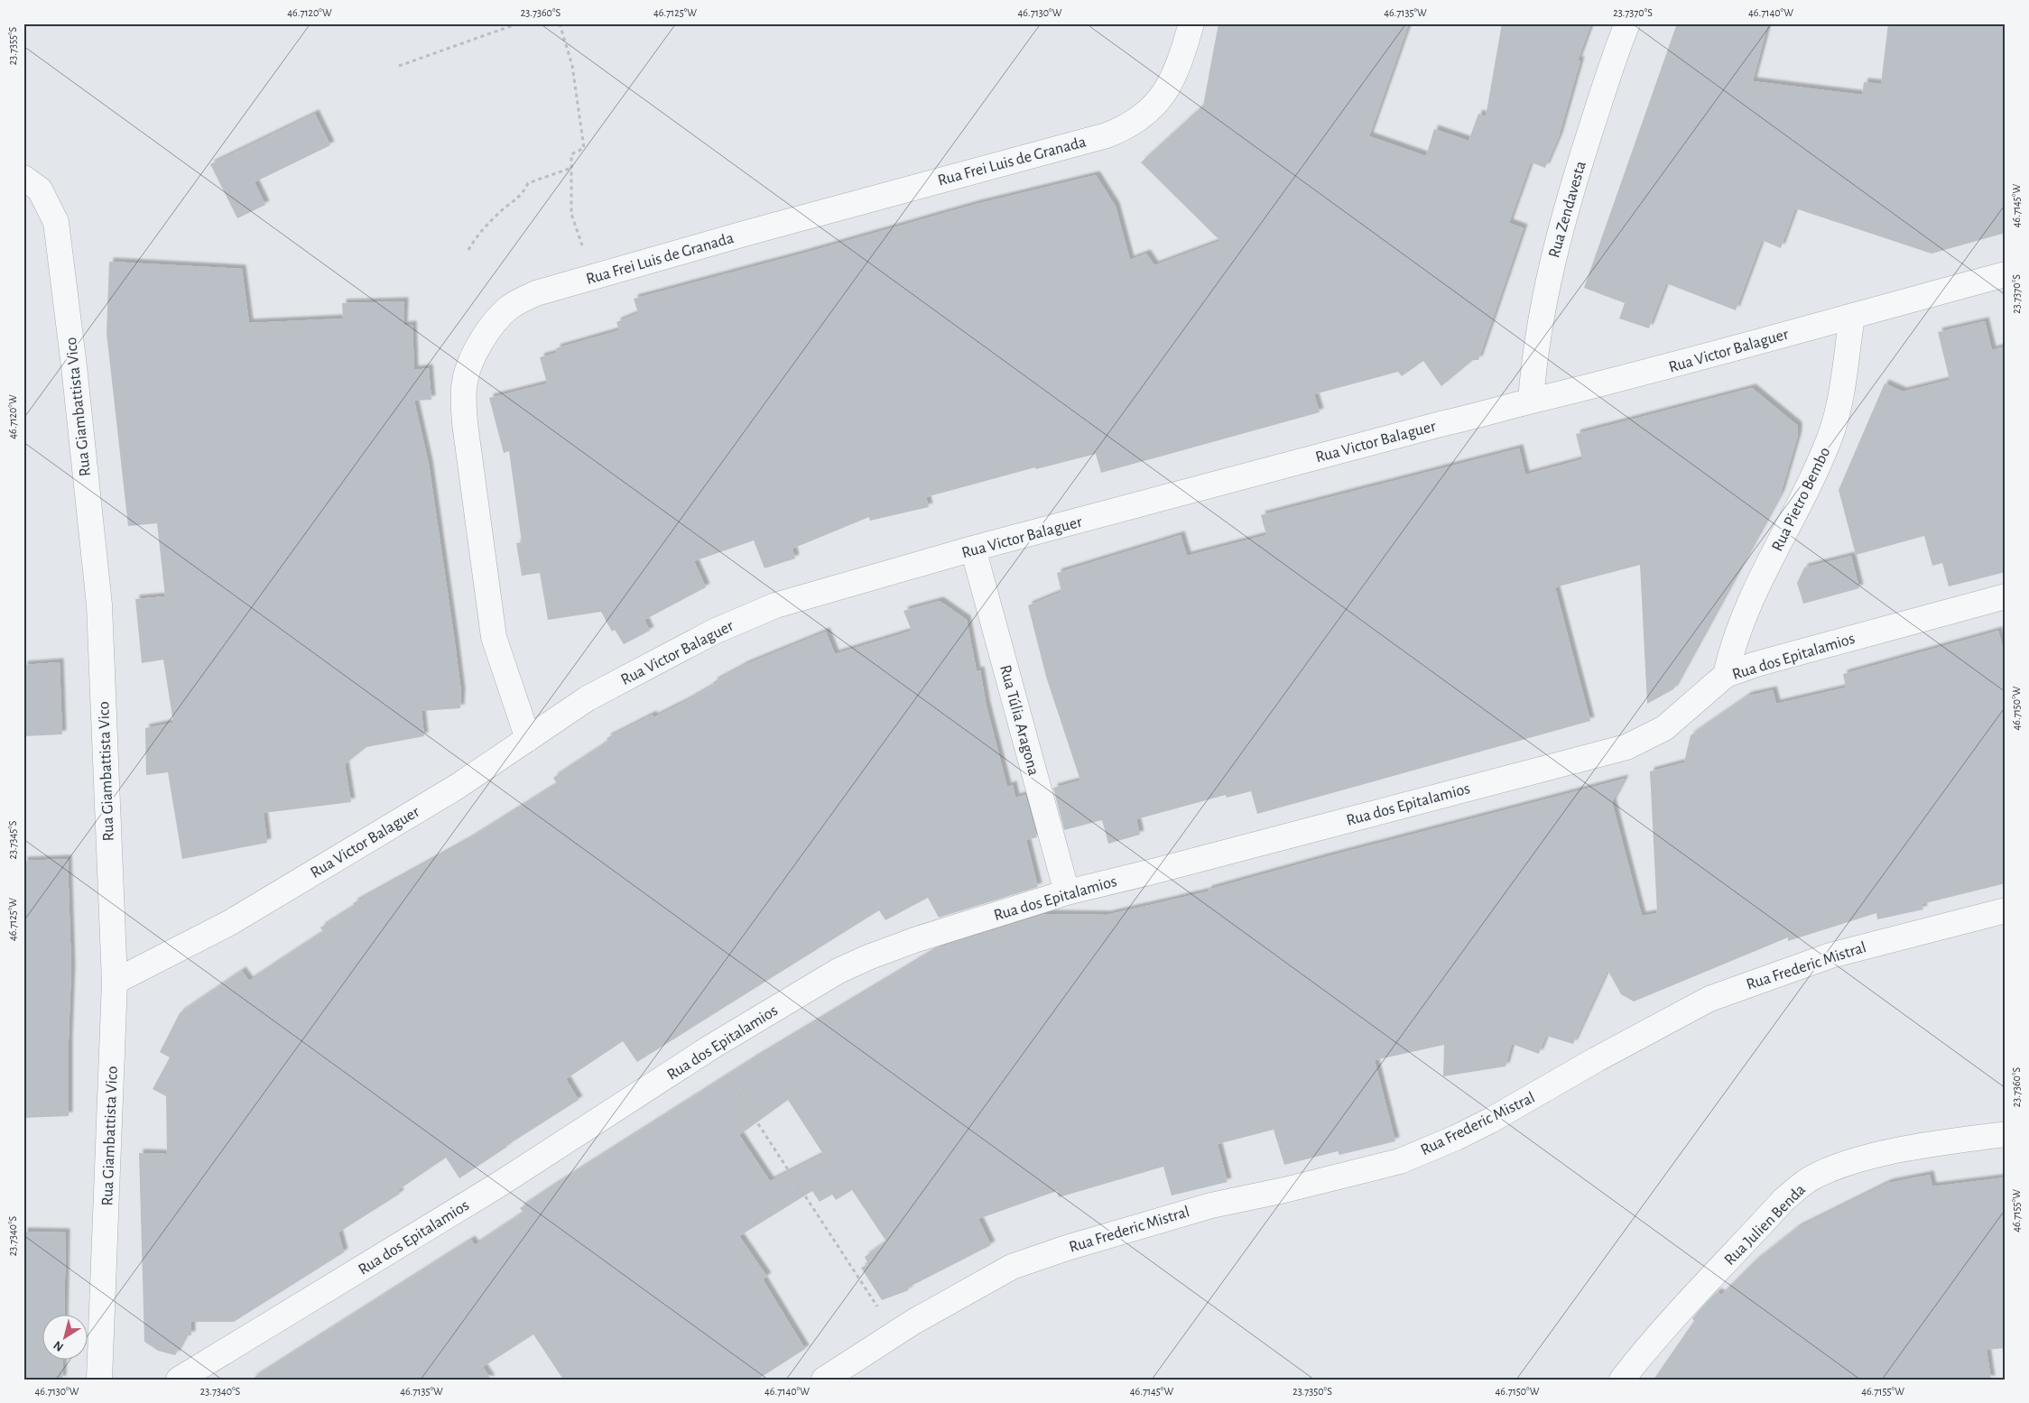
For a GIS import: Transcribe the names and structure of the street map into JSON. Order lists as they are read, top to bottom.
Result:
{
  "streets": {
    "street": [
      "Rua Frei Luis de Granada",
      "Rua Zendavesta",
      "Rua Victor Balaguer",
      "Rua Giambattista Vico",
      "Rua Pietro Bembo",
      "Rua dos Epitalamios",
      "Rua Túlia Aragona",
      "Rua Frederic Mistral",
      "Rua Julien Benda"
    ]
  },
  "crossings": [
    ["Rua Frei Luis de Granada", "Rua Victor Balaguer"],
    ["Rua Zendavesta", "Rua Victor Balaguer"],
    ["Rua Victor Balaguer", "Rua Giambattista Vico"],
    ["Rua Victor Balaguer", "Rua Pietro Bembo"],
    ["Rua Victor Balaguer", "Rua Túlia Aragona"],
    ["Rua Pietro Bembo", "Rua dos Epitalamios"],
    ["Rua dos Epitalamios", "Rua Túlia Aragona"]
  ],
  "north": "bottom left",
  "coordinates": [
    "46.7120°W",
    "23.7360°S",
    "46.7125°W",
    "46.7130°W",
    "46.7135°W",
    "23.7370°S",
    "46.7140°W",
    "23.7355°S",
    "46.7145°W",
    "46.7150°W",
    "23.7345°S",
    "46.7155°W",
    "23.7340°S",
    "23.7350°S"
  ]
}
